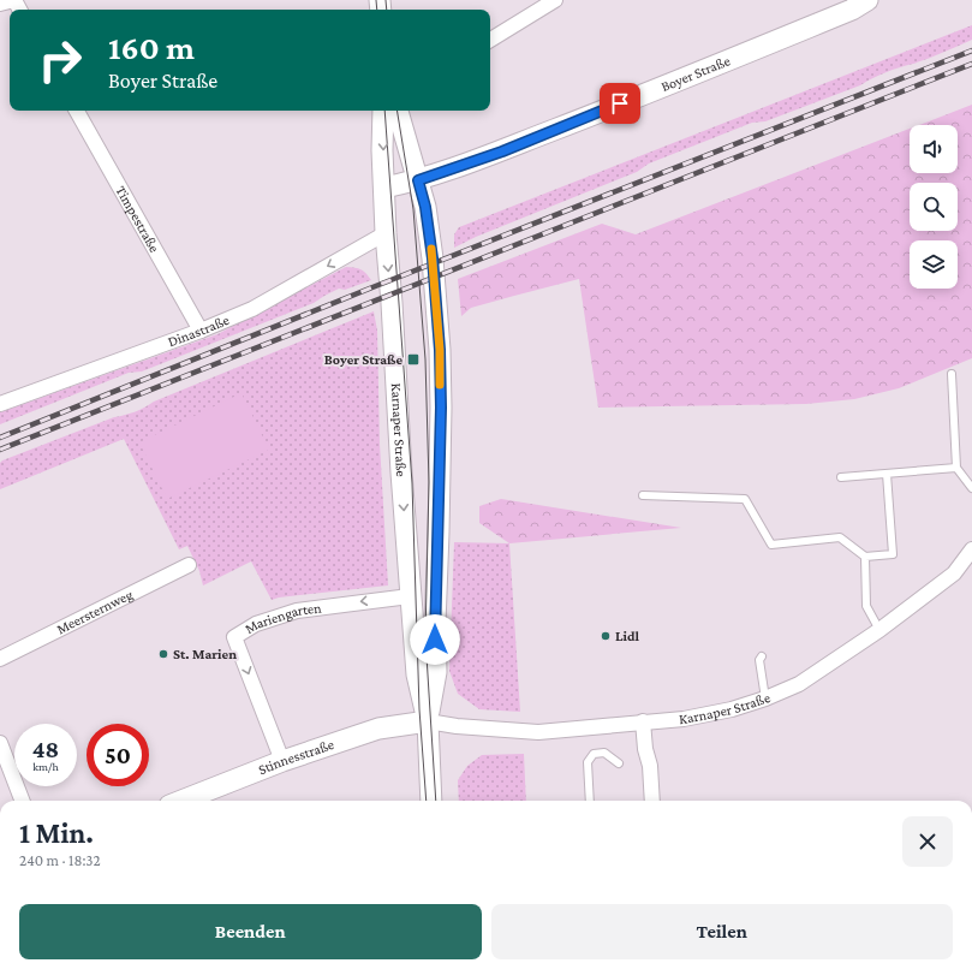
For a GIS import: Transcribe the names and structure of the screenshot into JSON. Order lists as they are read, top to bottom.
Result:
{
  "streets": {
    "main road": ["Boyer Straße", "Karnaper Straße", "Stinnesstraße"],
    "street": [
      "Timpestraße",
      "Dinastraße",
      "Meersternweg",
      "Mariengarten"
    ]
  },
  "crossings": [
    ["Boyer Straße", "Karnaper Straße"],
    ["Timpestraße", "Dinastraße"],
    ["Dinastraße", "Karnaper Straße"],
    ["Karnaper Straße", "Mariengarten"],
    ["Karnaper Straße", "Stinnesstraße"],
    ["Mariengarten", "Stinnesstraße"]
  ],
  "one_way": ["Dinastraße"],
  "places": {
    "transit": ["Boyer Straße"],
    "other": ["Lidl", "St. Marien"]
  },
  "page": {
    "turn": ["160 m", "Boyer Straße"],
    "speed": "48 km/h",
    "limit": "50",
    "heading": ["1 Min.", "240 m · 18:32"],
    "buttons": ["Beenden", "Teilen"]
  }
}
